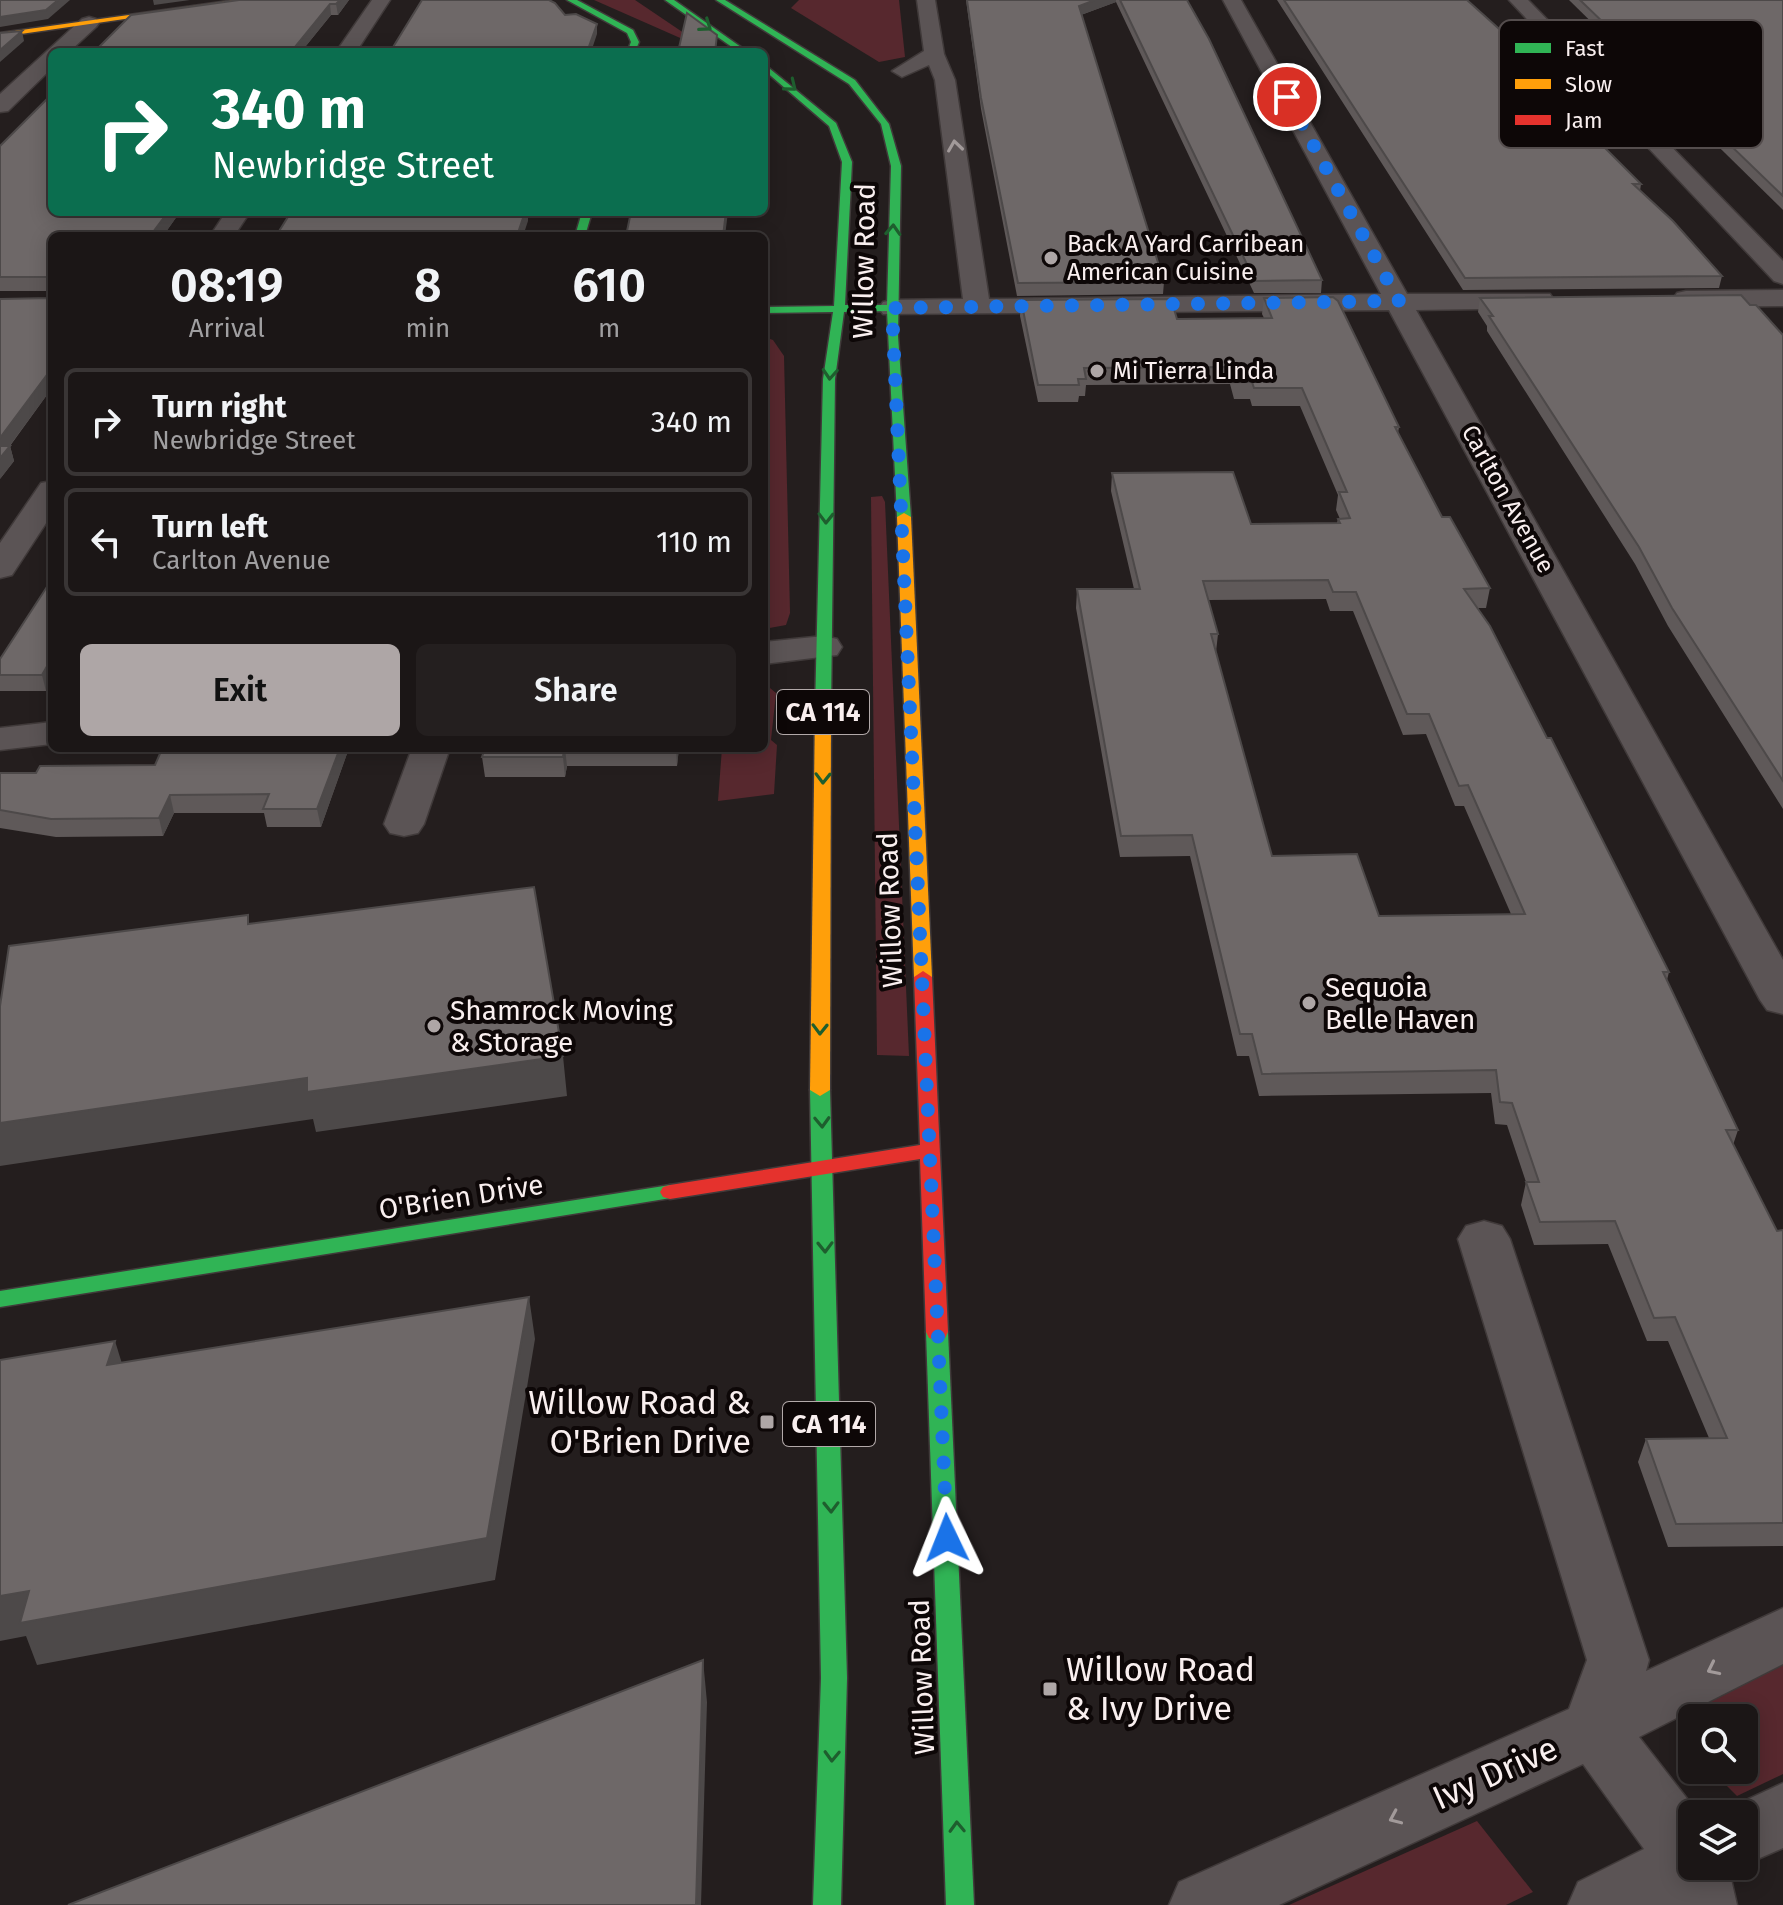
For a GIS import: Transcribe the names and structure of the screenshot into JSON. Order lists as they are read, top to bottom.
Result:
{
  "streets": {
    "main road": ["Willow Road", "CA 114", "O'Brien Drive"],
    "street": ["Carlton Avenue", "Ivy Drive"]
  },
  "crossings": [
    ["Willow Road", "O'Brien Drive"]
  ],
  "one_way": ["Ivy Drive"],
  "places": {
    "other": [
      "Back A Yard Carribean American Cuisine",
      "Mi Tierra Linda",
      "Sequoia Belle Haven",
      "Shamrock Moving & Storage"
    ],
    "transit": ["Willow Road & O'Brien Drive", "Willow Road & Ivy Drive"]
  },
  "legend": ["Fast", "Slow", "Jam"],
  "page": {
    "turn": ["340 m", "Newbridge Street"],
    "eta": [
      "08:19",
      "Arrival",
      "8",
      "min",
      "610",
      "m"
    ],
    "list": [
      {
        "name": "Turn right",
        "note": "Newbridge Street",
        "value": "340 m"
      },
      {
        "name": "Turn left",
        "note": "Carlton Avenue",
        "value": "110 m"
      }
    ],
    "buttons": ["Exit", "Share"]
  }
}
